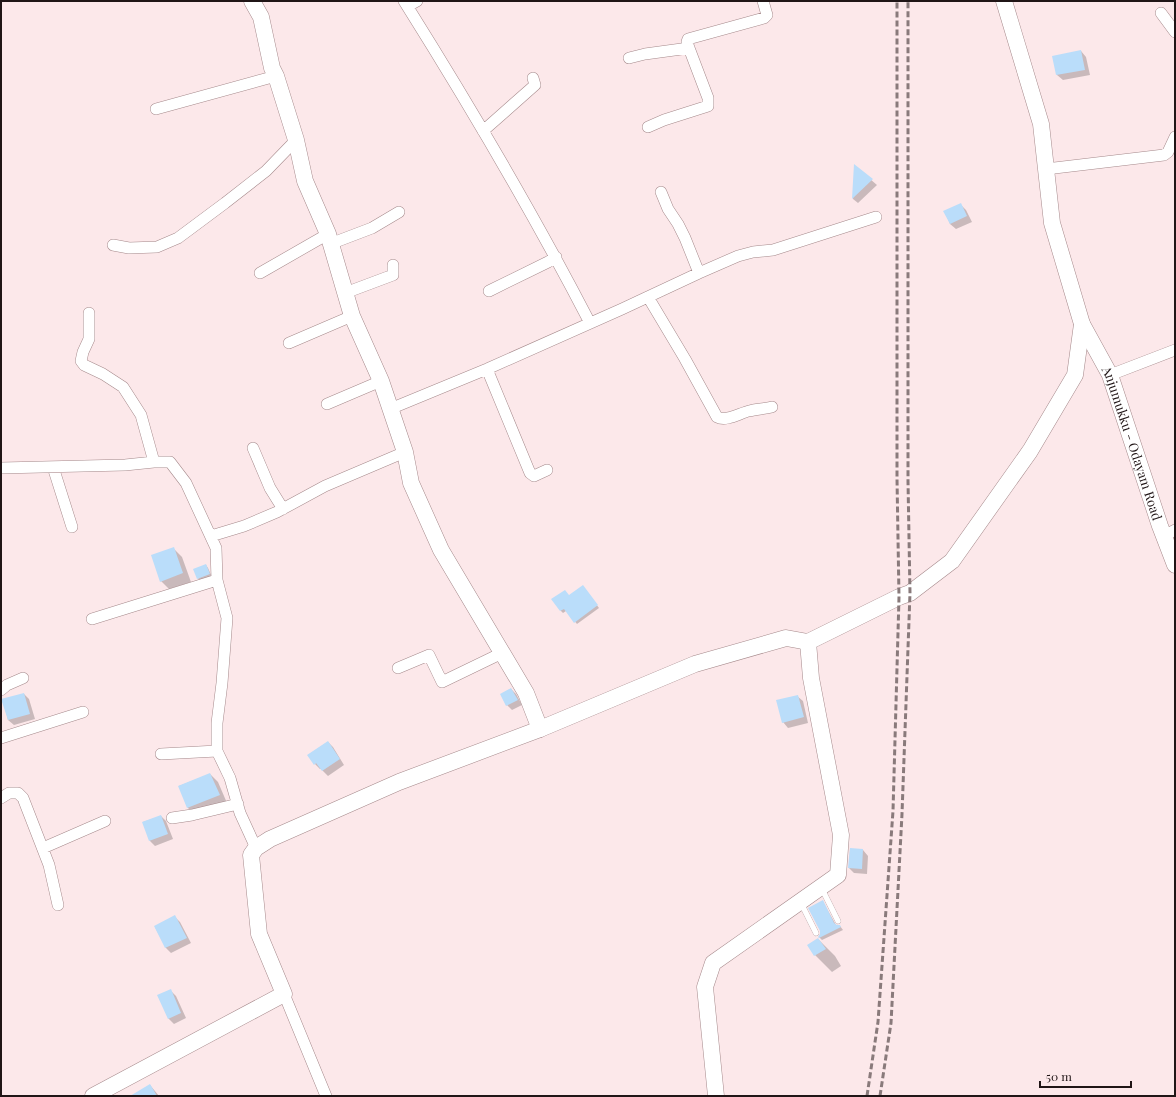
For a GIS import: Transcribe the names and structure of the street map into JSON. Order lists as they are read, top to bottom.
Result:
{
  "streets": {
    "main road": ["Anjumukku - Odayam Road"]
  },
  "scale_bar": "50 m"
}
